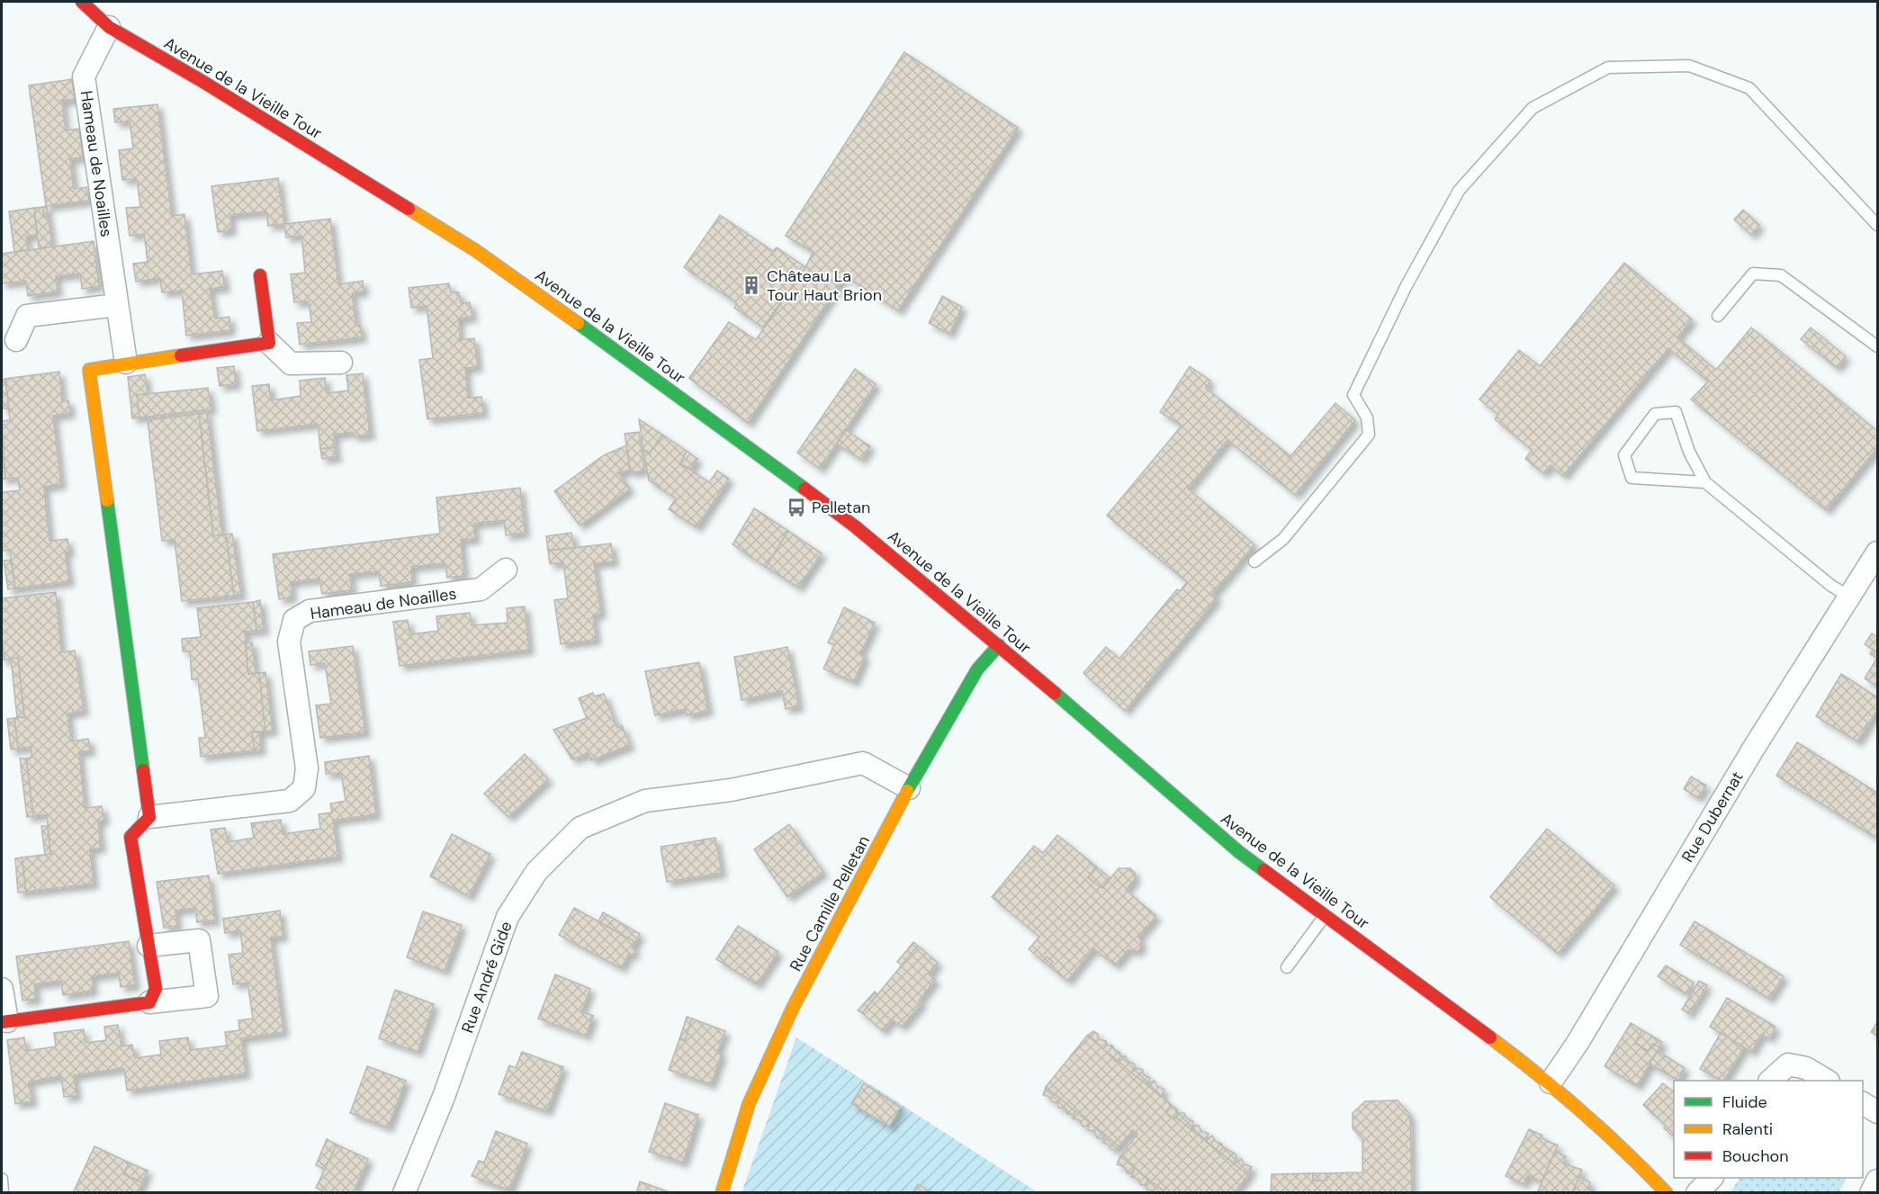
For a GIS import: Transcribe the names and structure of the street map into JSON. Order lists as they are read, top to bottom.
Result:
{
  "streets": {
    "street": [
      "Avenue de la Vieille Tour",
      "Hameau de Noailles",
      "Rue Dubernat",
      "Rue Camille Pelletan",
      "Rue André Gide"
    ]
  },
  "crossings": [
    ["Avenue de la Vieille Tour", "Hameau de Noailles"],
    ["Avenue de la Vieille Tour", "Rue Dubernat"],
    ["Avenue de la Vieille Tour", "Rue Camille Pelletan"],
    ["Rue Camille Pelletan", "Rue André Gide"]
  ],
  "places": {
    "building": ["Château La Tour Haut Brion"],
    "bus stop": ["Pelletan"]
  },
  "legend": ["Fluide", "Ralenti", "Bouchon"]
}
